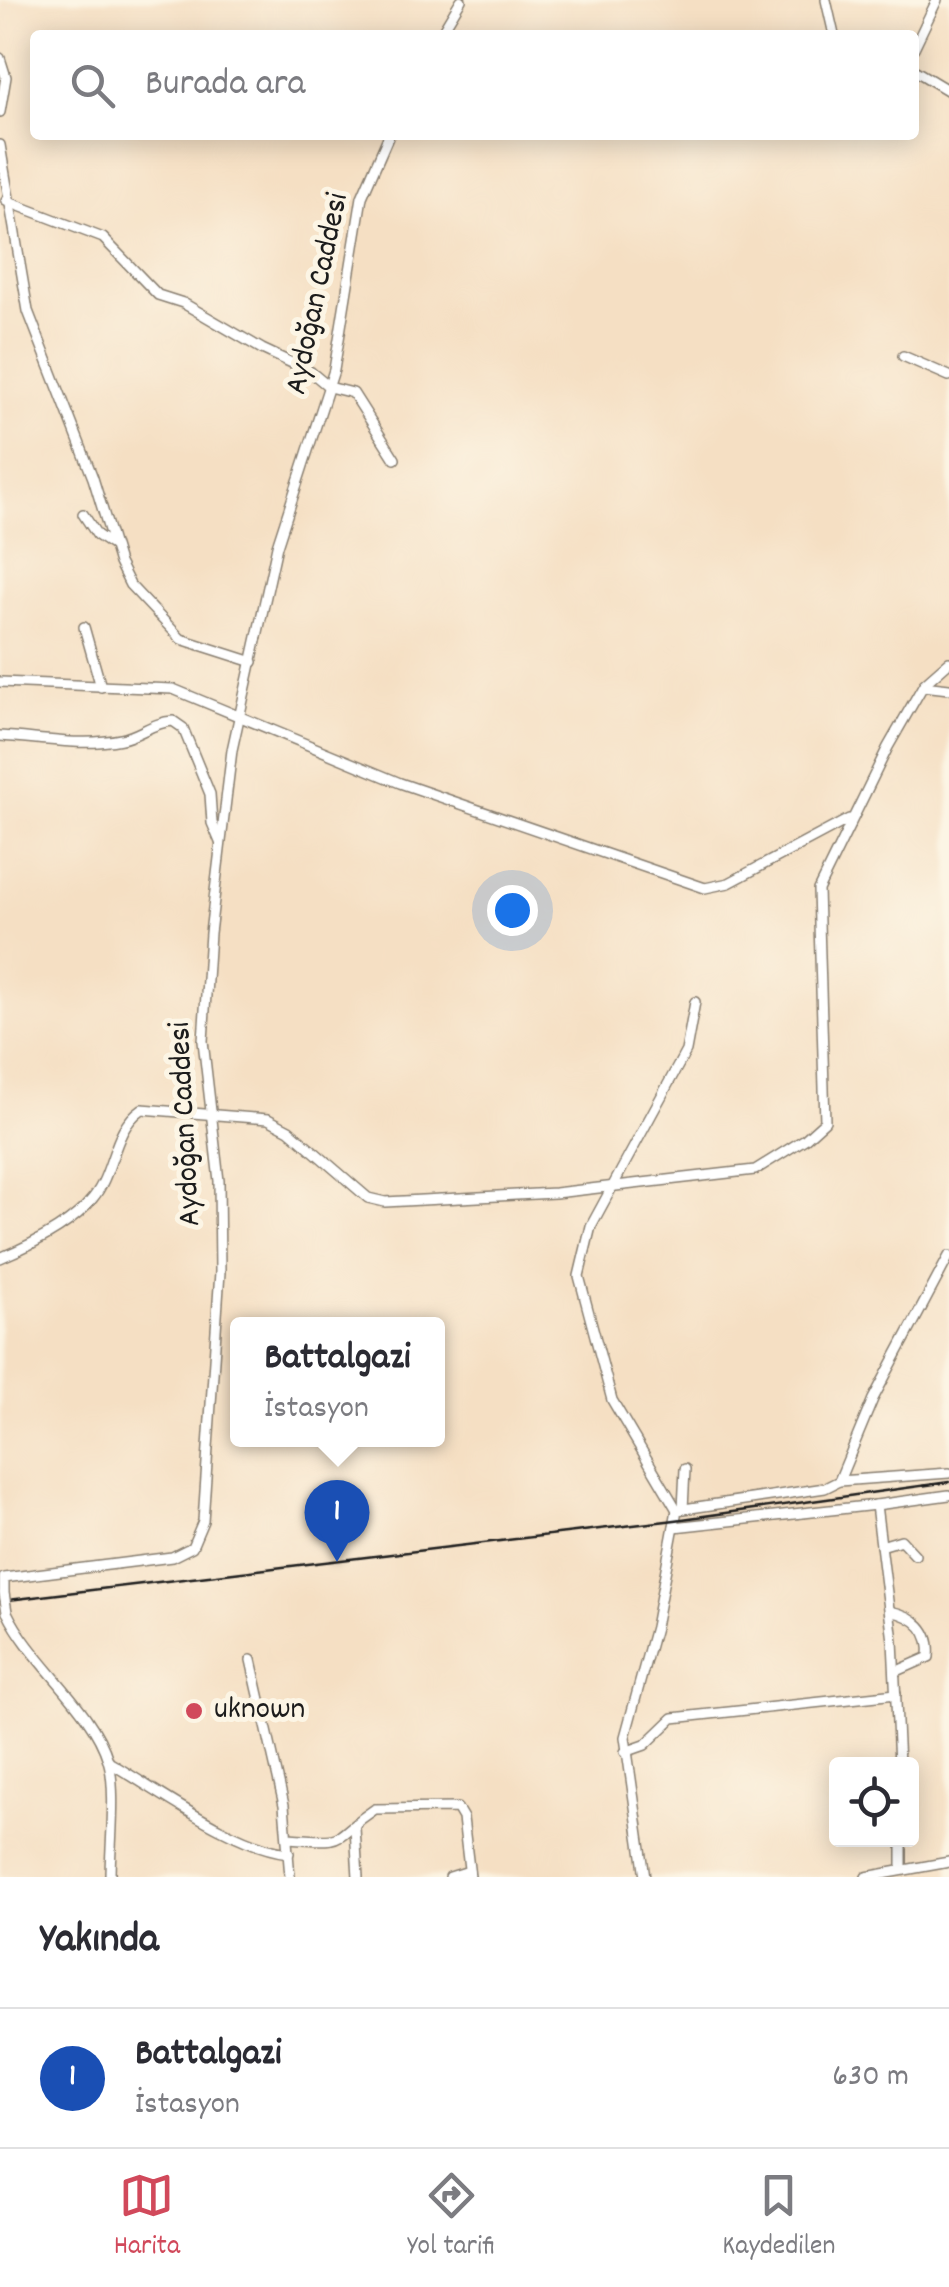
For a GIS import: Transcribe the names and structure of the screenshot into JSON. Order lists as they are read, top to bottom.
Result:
{
  "streets": {
    "street": ["Aydoğan Caddesi"]
  },
  "places": ["uknown"],
  "page": {
    "search": "Burada ara",
    "popup": ["Battalgazi", "İstasyon"],
    "pins": "1",
    "heading": "Yakında",
    "list": [
      {
        "mark": "1",
        "name": "Battalgazi",
        "note": "İstasyon",
        "value": "630 m"
      }
    ],
    "nav": ["Harita", "Yol tarifi", "Kaydedilen"]
  }
}
